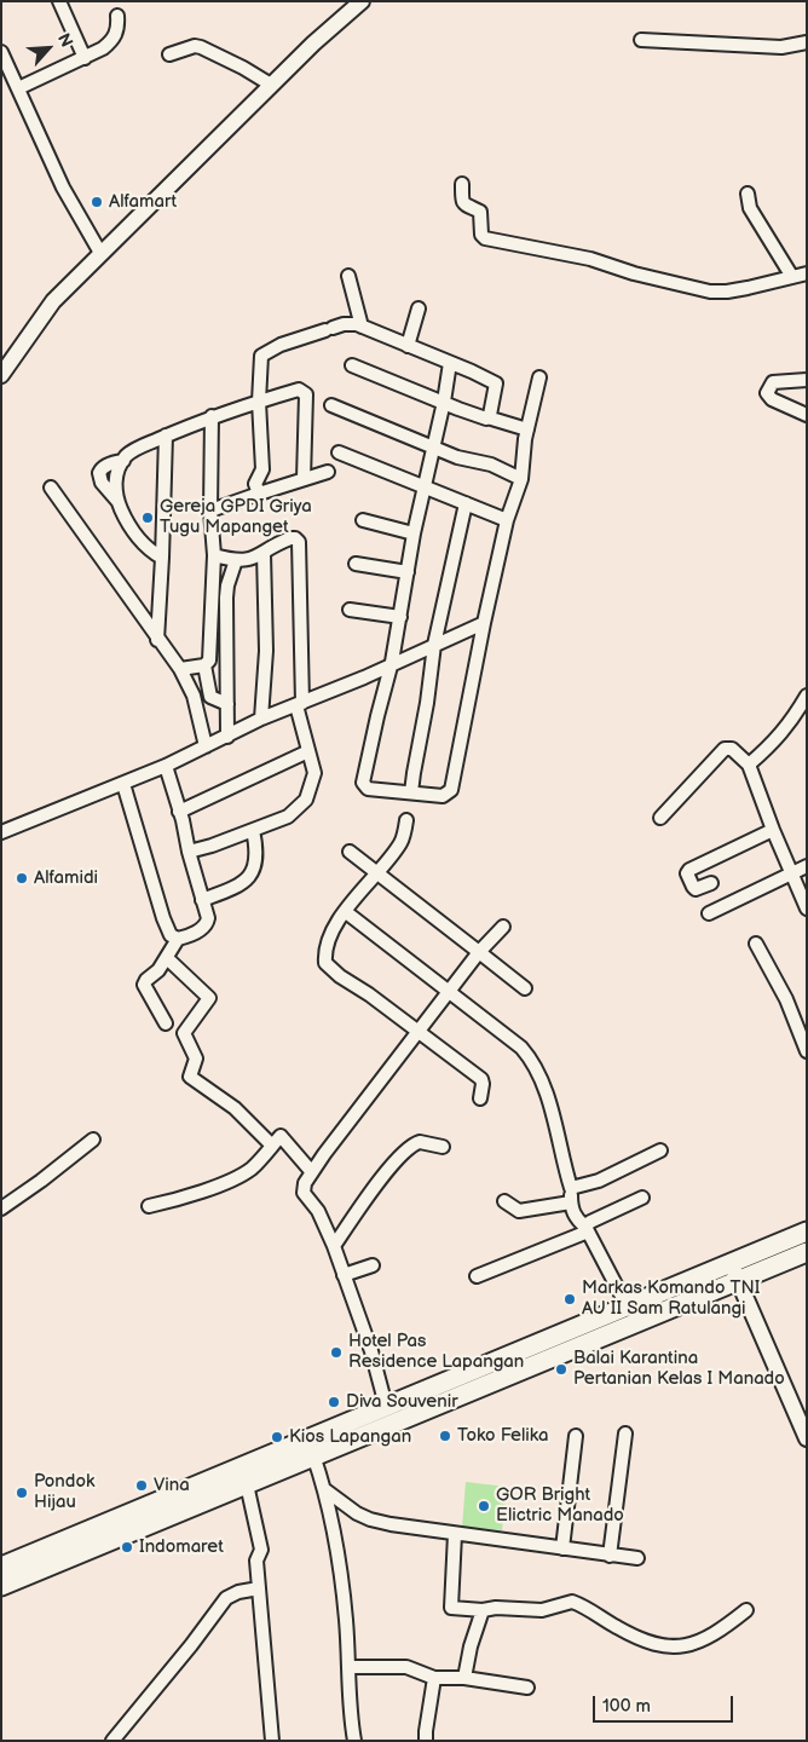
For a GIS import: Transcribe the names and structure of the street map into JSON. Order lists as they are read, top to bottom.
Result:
{
  "places": [
    "Alfamart",
    "Gereja GPDI Griya Tugu Mapanget",
    "Alfamidi",
    "Markas Komando TNI AU II Sam Ratulangi",
    "Hotel Pas Residence Lapangan",
    "Balai Karantina Pertanian Kelas I Manado",
    "Diva Souvenir",
    "Toko Felika",
    "Kios Lapangan",
    "Vina",
    "Pondok Hijau",
    "GOR Bright Elictric Manado",
    "Indomaret"
  ],
  "scale_bar": "100 m",
  "north": "top right"
}
